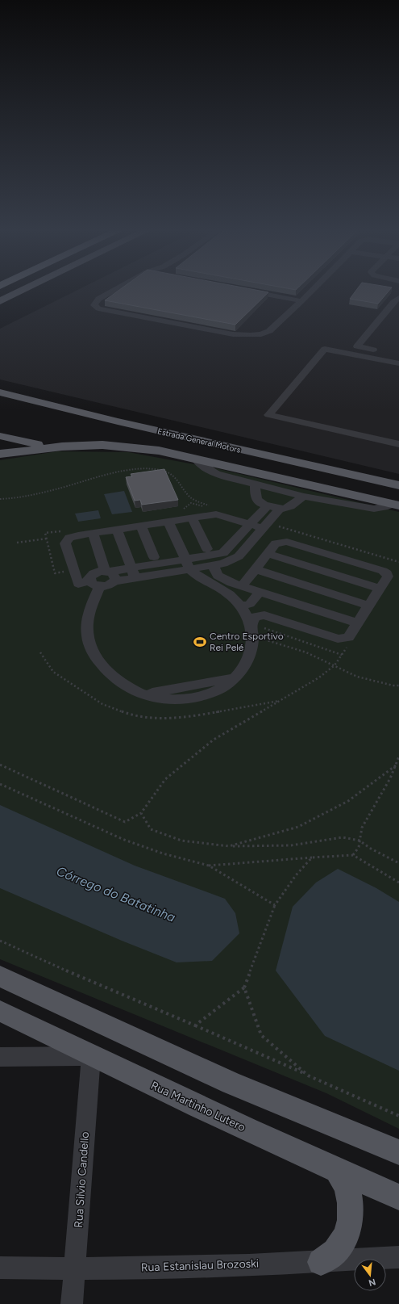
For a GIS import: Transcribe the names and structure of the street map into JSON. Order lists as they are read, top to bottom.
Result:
{
  "streets": {
    "main road": ["Estrada General Motors", "Rua Martinho Lutero"],
    "street": ["Rua Silvio Candello", "Rua Estanislau Brozoski"]
  },
  "crossings": [
    ["Rua Martinho Lutero", "Rua Silvio Candello"],
    ["Rua Silvio Candello", "Rua Estanislau Brozoski"]
  ],
  "water": ["Córrego do Batatinha"],
  "places": {
    "sports": ["Centro Esportivo Rei Pelé"]
  },
  "north": "bottom"
}
